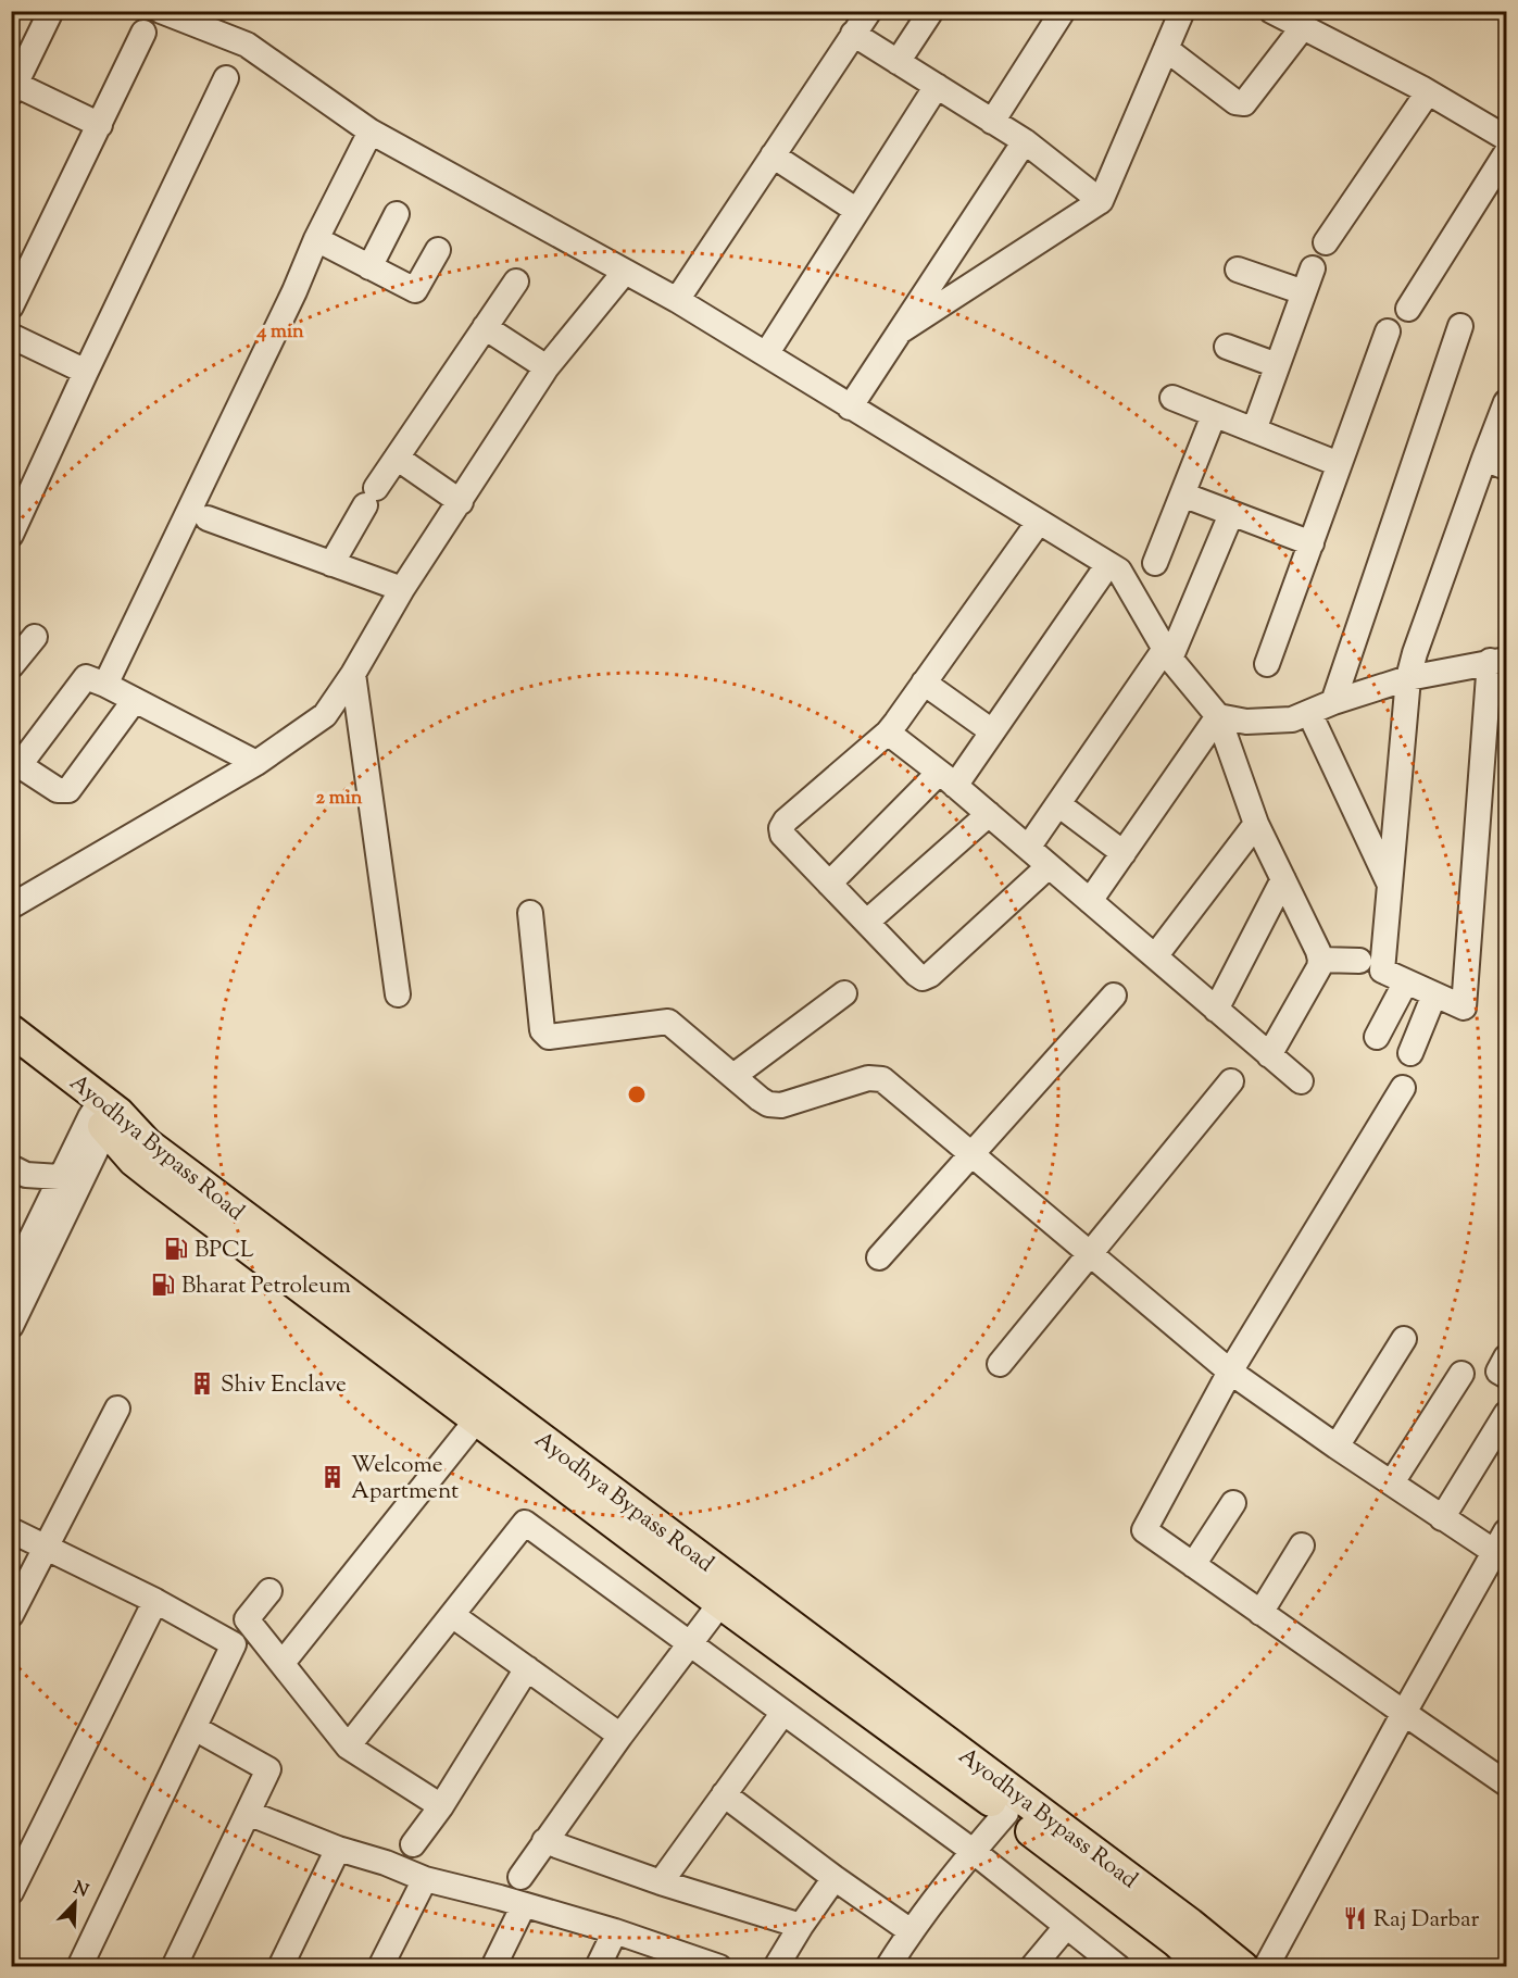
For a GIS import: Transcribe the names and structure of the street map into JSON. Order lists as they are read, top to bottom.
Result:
{
  "streets": {
    "main road": ["Ayodhya Bypass Road"]
  },
  "places": {
    "fuel station": ["BPCL", "Bharat Petroleum"],
    "building": ["Shiv Enclave", "Welcome Apartment"],
    "restaurant": ["Raj Darbar"]
  },
  "north": "top right",
  "rings": ["4 min", "2 min"]
}
